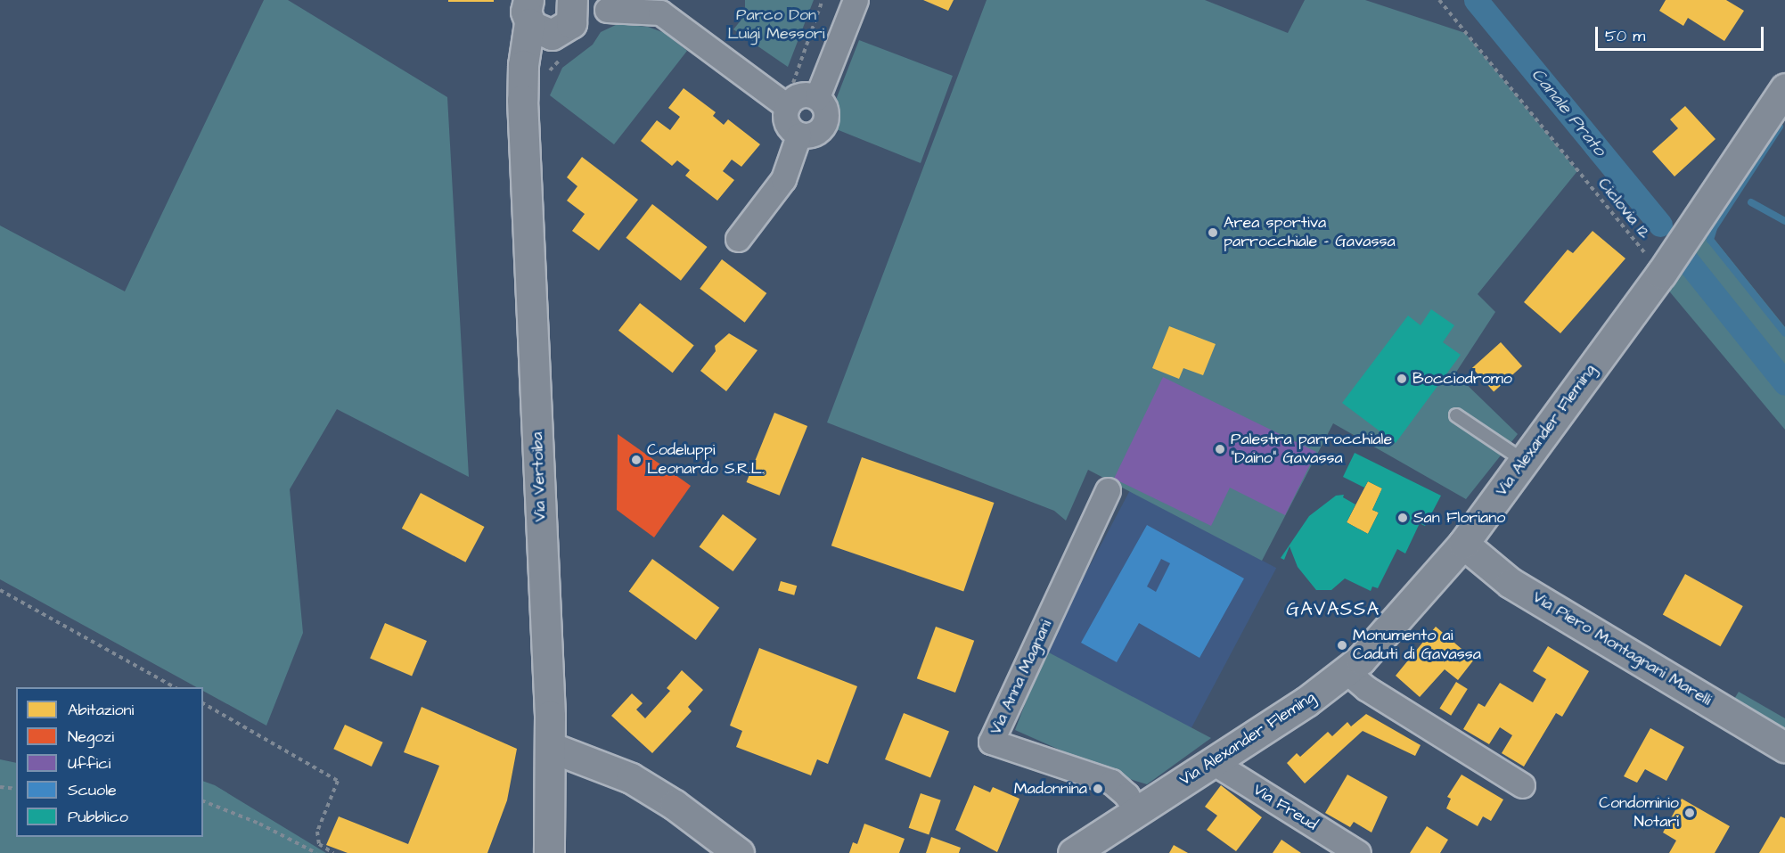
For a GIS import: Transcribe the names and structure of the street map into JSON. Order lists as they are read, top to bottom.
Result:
{
  "streets": {
    "street": [
      "Via Alexander Fleming",
      "Via Vertoiba",
      "Via Piero Montagnani Marelli",
      "Via Anna Magnani",
      "Via Freud"
    ],
    "path": ["Ciclovia 12"]
  },
  "crossings": [
    ["Via Alexander Fleming", "Via Piero Montagnani Marelli"],
    ["Via Alexander Fleming", "Via Anna Magnani"],
    ["Via Alexander Fleming", "Via Freud"]
  ],
  "districts": ["GAVASSA"],
  "water": ["Canale Prato"],
  "parks": ["Parco Don Luigi Messori"],
  "places": [
    "Area sportiva parrocchiale - Gavassa",
    "Bocciodromo",
    "Palestra parrocchiale \"Daino\" Gavassa",
    "Codeluppi Leonardo S.R.L.",
    "San Floriano",
    "Monumento ai Caduti di Gavassa",
    "Madonnina",
    "Condominio Notari"
  ],
  "legend": [
    "Abitazioni",
    "Negozi",
    "Uffici",
    "Scuole",
    "Pubblico"
  ],
  "scale_bar": "50 m"
}
